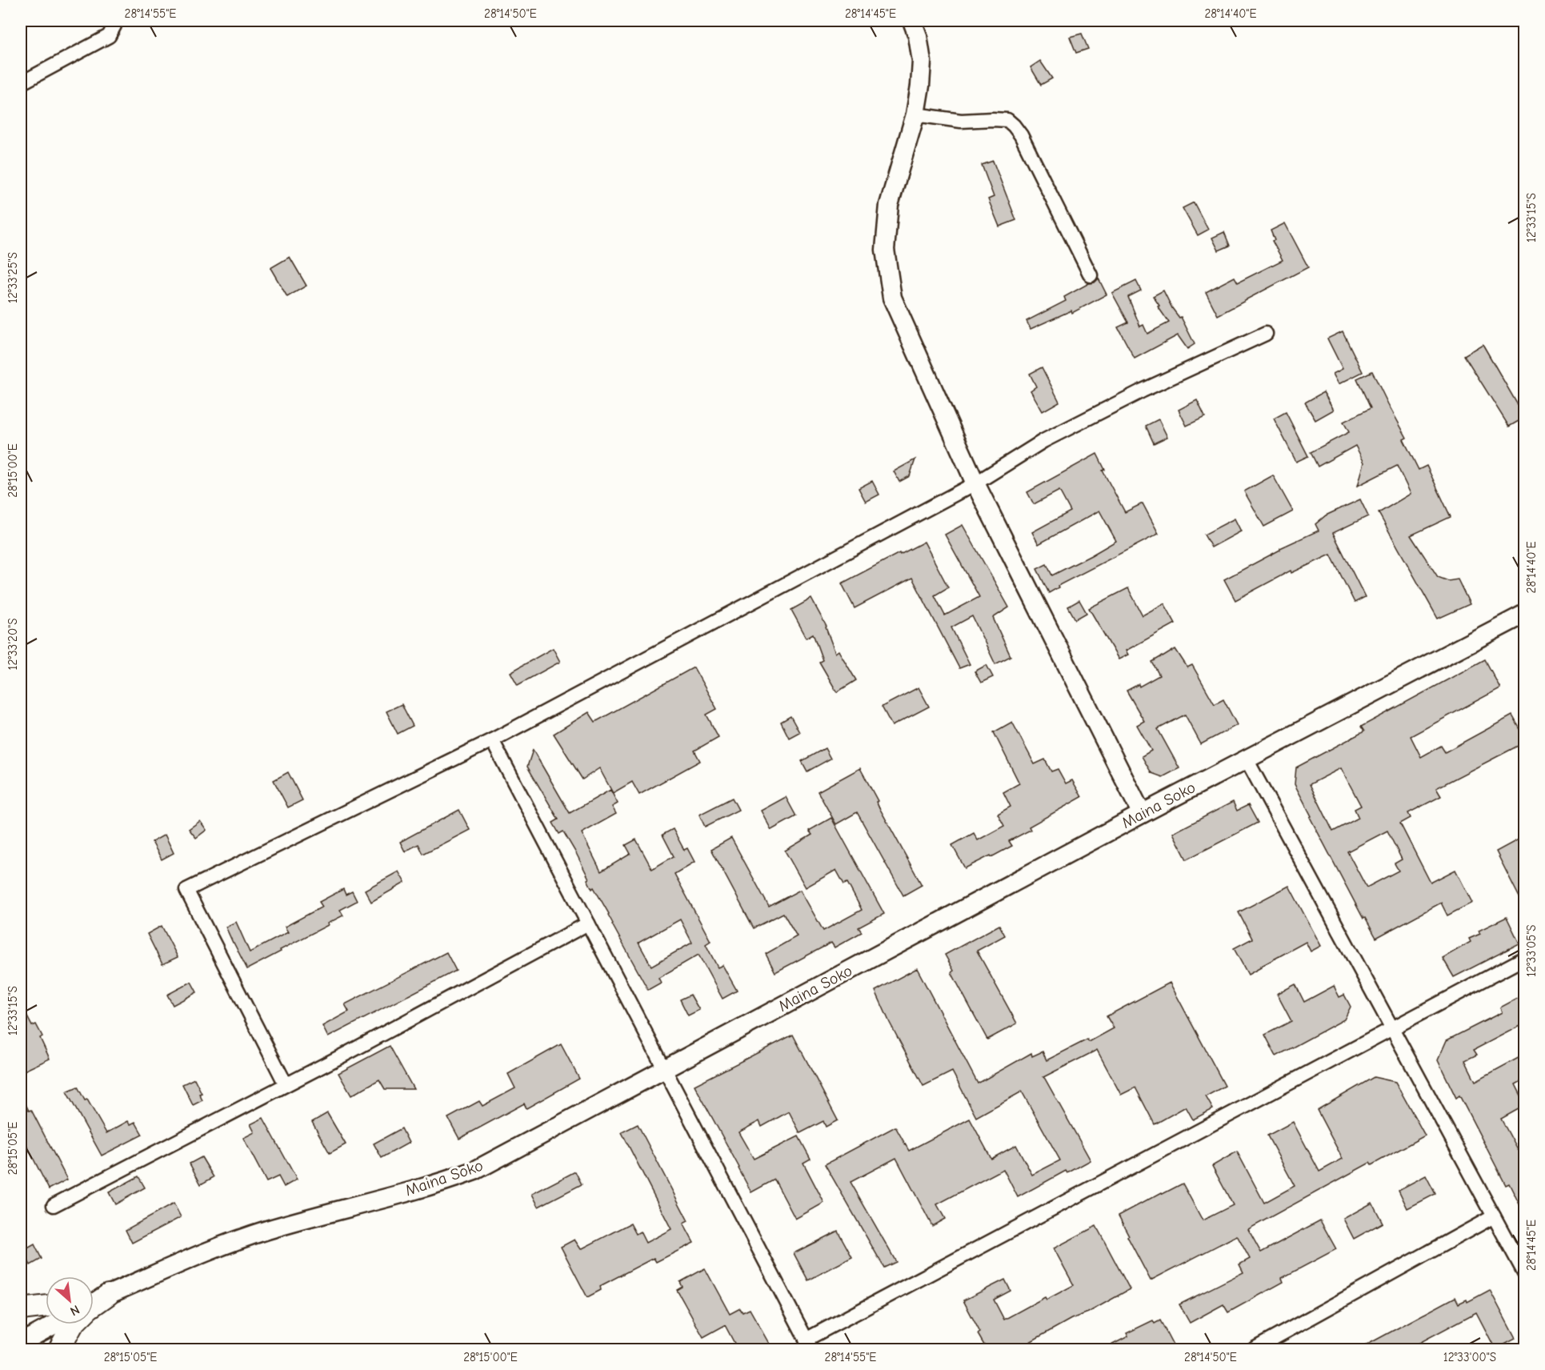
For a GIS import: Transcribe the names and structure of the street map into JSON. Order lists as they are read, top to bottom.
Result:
{
  "streets": {
    "street": ["Maina Soko"]
  },
  "north": "bottom right",
  "coordinates": [
    "28°14'55\"E",
    "28°14'50\"E",
    "28°14'45\"E",
    "28°14'40\"E",
    "12°33'15\"S",
    "12°33'25\"S",
    "28°15'00\"E",
    "12°33'20\"S",
    "12°33'05\"S",
    "28°15'05\"E",
    "12°33'00\"S"
  ]
}
